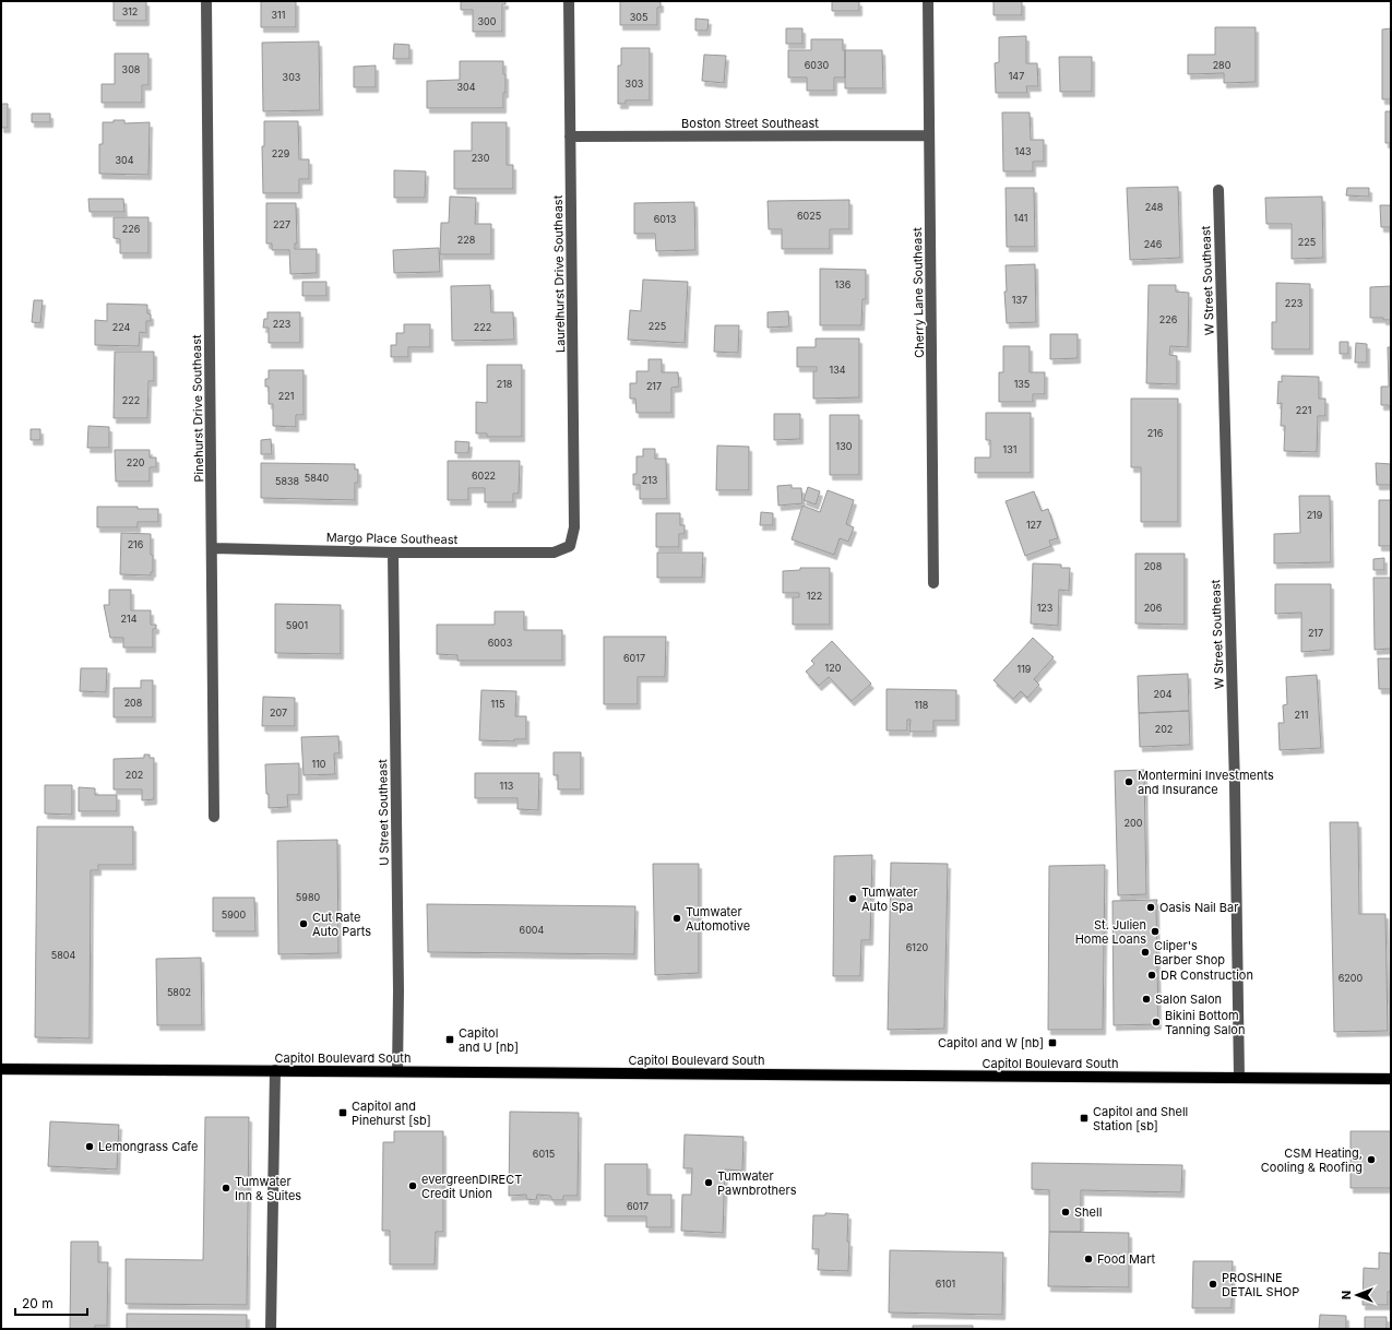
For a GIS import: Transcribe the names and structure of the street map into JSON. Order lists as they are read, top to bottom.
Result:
{
  "streets": {
    "main road": ["Capitol Boulevard South"],
    "street": [
      "Boston Street Southeast",
      "Laurelhurst Drive Southeast",
      "W Street Southeast",
      "Cherry Lane Southeast",
      "Pinehurst Drive Southeast",
      "Margo Place Southeast",
      "U Street Southeast"
    ]
  },
  "crossings": [
    ["Boston Street Southeast", "Laurelhurst Drive Southeast"],
    ["Boston Street Southeast", "Cherry Lane Southeast"],
    ["Laurelhurst Drive Southeast", "Margo Place Southeast"],
    ["W Street Southeast", "Capitol Boulevard South"],
    ["Pinehurst Drive Southeast", "Margo Place Southeast"],
    ["Margo Place Southeast", "U Street Southeast"],
    ["U Street Southeast", "Capitol Boulevard South"]
  ],
  "places": {
    "other": [
      "Montermini Investments and Insurance",
      "Tumwater Auto Spa",
      "Oasis Nail Bar",
      "Tumwater Automotive",
      "Cut Rate Auto Parts",
      "St. Julien Home Loans",
      "Cliper's Barber Shop",
      "DR Construction",
      "Salon Salon",
      "Bikini Bottom Tanning Salon",
      "Lemongrass Cafe",
      "CSM Heating, Cooling & Roofing",
      "Tumwater Pawnbrothers",
      "evergreenDIRECT Credit Union",
      "Tumwater Inn & Suites",
      "Shell",
      "Food Mart",
      "PROSHINE DETAIL SHOP"
    ],
    "transit": [
      "Capitol and U [nb]",
      "Capitol and W [nb]",
      "Capitol and Pinehurst [sb]",
      "Capitol and Shell Station [sb]"
    ]
  },
  "house_numbers": [
    "312",
    "311",
    "305",
    "300",
    "6030",
    "280",
    "308",
    "147",
    "303",
    "303",
    "304",
    "143",
    "229",
    "230",
    "304",
    "248",
    "6025",
    "141",
    "6013",
    "227",
    "226",
    "228",
    "225",
    "246",
    "136",
    "137",
    "223",
    "226",
    "223",
    "225",
    "224",
    "222",
    "134",
    "218",
    "135",
    "217",
    "221",
    "222",
    "221",
    "216",
    "130",
    "131",
    "220",
    "6022",
    "5840",
    "213",
    "5838",
    "219",
    "127",
    "216",
    "208",
    "122",
    "123",
    "206",
    "214",
    "5901",
    "217",
    "6003",
    "6017",
    "120",
    "119",
    "204",
    "208",
    "115",
    "118",
    "207",
    "211",
    "202",
    "110",
    "202",
    "113",
    "200",
    "5980",
    "5900",
    "6004",
    "6120",
    "5804",
    "6200",
    "5802",
    "6015",
    "6017",
    "6101"
  ],
  "scale_bar": "20 m",
  "north": "left"
}
